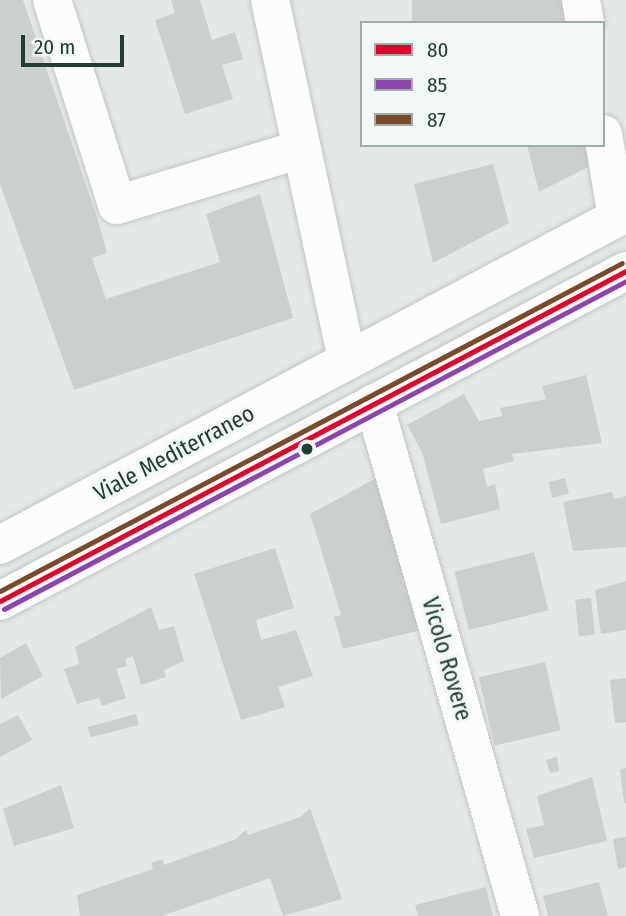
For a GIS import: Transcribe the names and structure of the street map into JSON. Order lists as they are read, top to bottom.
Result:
{
  "streets": {
    "street": ["Viale Mediterraneo", "Vicolo Rovere"]
  },
  "lines": ["transit line 87", "transit line 80", "transit line 85"],
  "legend": ["80", "85", "87"],
  "scale_bar": "20 m"
}
